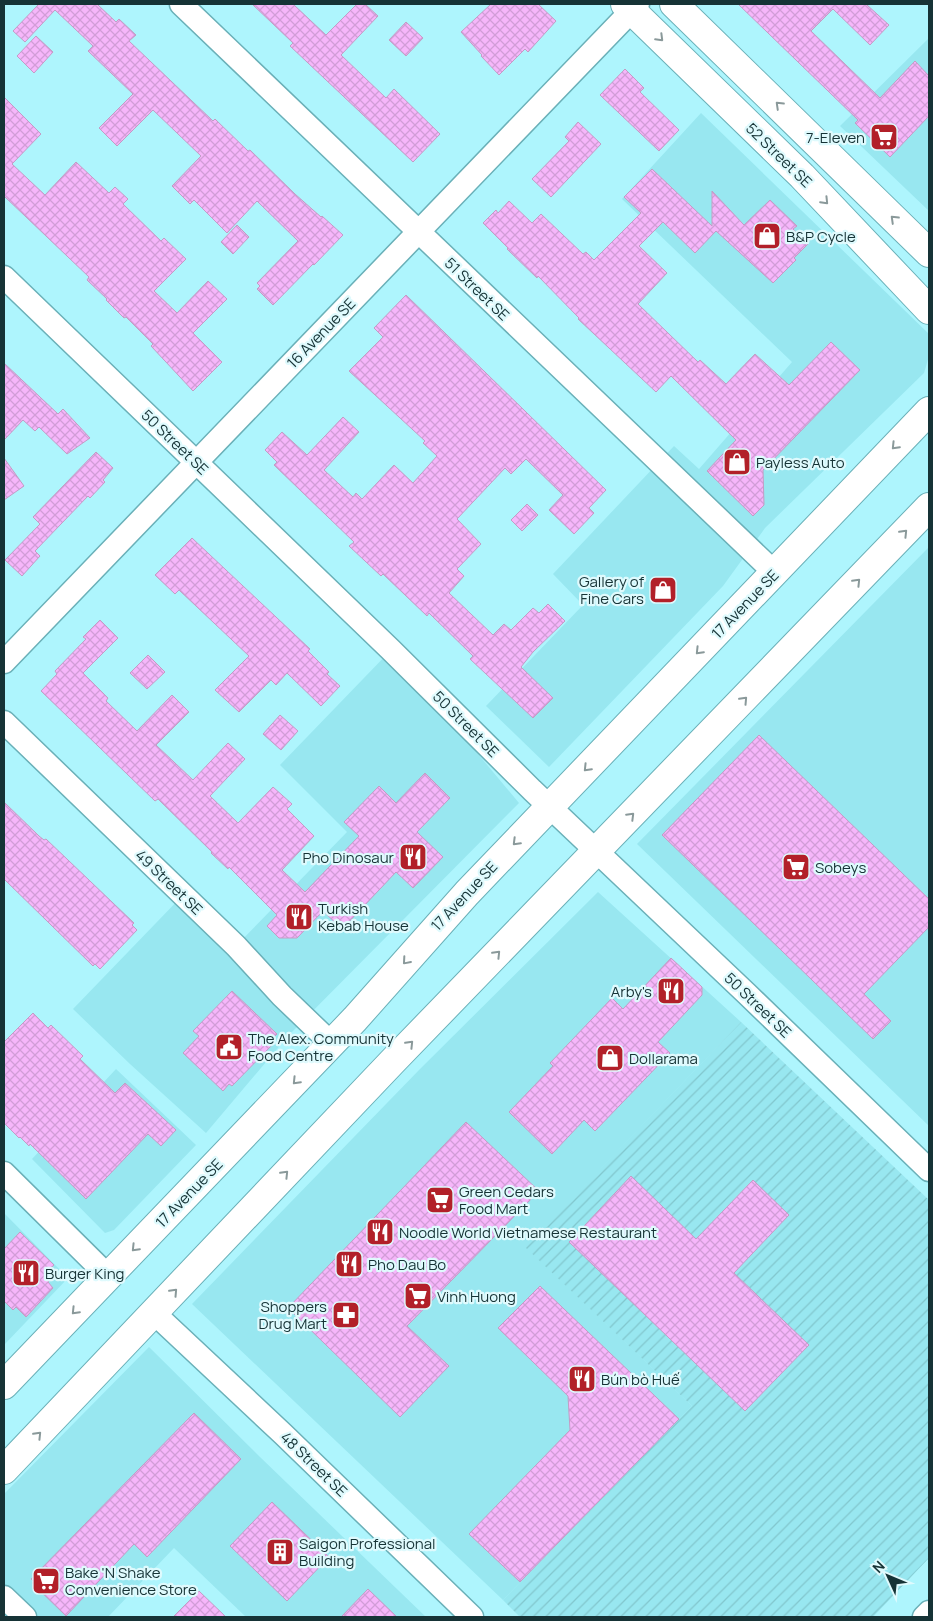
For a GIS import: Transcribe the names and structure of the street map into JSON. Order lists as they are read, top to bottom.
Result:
{
  "streets": {
    "main road": ["52 Street SE", "17 Avenue SE"],
    "street": [
      "51 Street SE",
      "16 Avenue SE",
      "50 Street SE",
      "49 Street SE",
      "48 Street SE"
    ]
  },
  "crossings": [
    ["52 Street SE", "16 Avenue SE"],
    ["51 Street SE", "16 Avenue SE"],
    ["51 Street SE", "17 Avenue SE"],
    ["16 Avenue SE", "50 Street SE"],
    ["50 Street SE", "17 Avenue SE"],
    ["17 Avenue SE", "49 Street SE"]
  ],
  "places": {
    "supermarket": [
      "7-Eleven",
      "Sobeys",
      "Green Cedars Food Mart",
      "Vinh Huong",
      "Bake 'N Shake Convenience Store"
    ],
    "shop": [
      "B&P Cycle",
      "Payless Auto",
      "Gallery of Fine Cars",
      "Dollarama"
    ],
    "restaurant": [
      "Pho Dinosaur",
      "Turkish Kebab House",
      "Arby's",
      "Noodle World Vietnamese Restaurant",
      "Pho Dau Bo",
      "Burger King",
      "Bún bò Huế"
    ],
    "public building": ["The Alex. Community Food Centre"],
    "pharmacy": ["Shoppers Drug Mart"],
    "building": ["Saigon Professional Building"]
  },
  "north": "top left"
}
